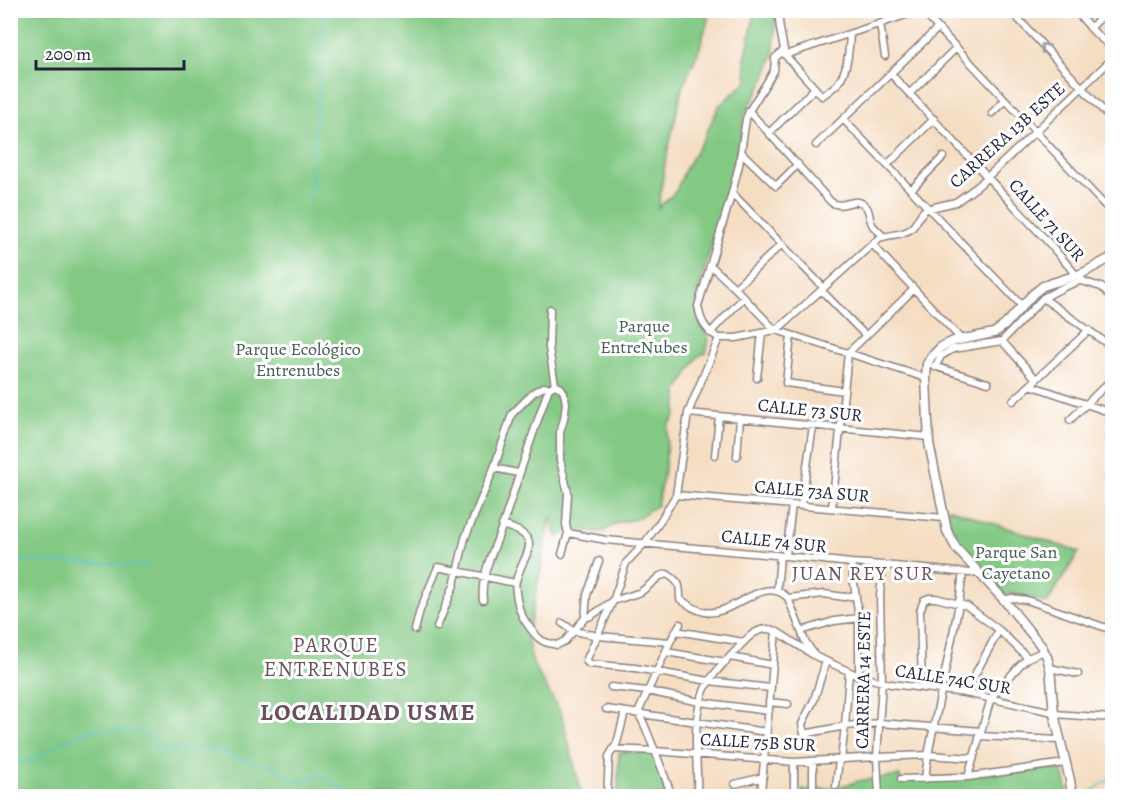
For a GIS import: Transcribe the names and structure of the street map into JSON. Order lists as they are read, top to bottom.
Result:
{
  "streets": {
    "street": [
      "CARRERA 13B ESTE",
      "CALLE 71 SUR",
      "CALLE 73 SUR",
      "CALLE 73A SUR",
      "CALLE 74 SUR",
      "CALLE 74C SUR",
      "CARRERA 14 ESTE",
      "CALLE 75B SUR"
    ]
  },
  "crossings": [
    ["CARRERA 13B ESTE", "CALLE 71 SUR"],
    ["CALLE 74 SUR", "CARRERA 14 ESTE"],
    ["CALLE 74C SUR", "CARRERA 14 ESTE"],
    ["CARRERA 14 ESTE", "CALLE 75B SUR"]
  ],
  "districts": ["JUAN REY SUR", "PARQUE ENTRENUBES", "LOCALIDAD USME"],
  "parks": ["Parque EntreNubes", "Parque Ecológico Entrenubes", "Parque San Cayetano"],
  "scale_bar": "200 m"
}
